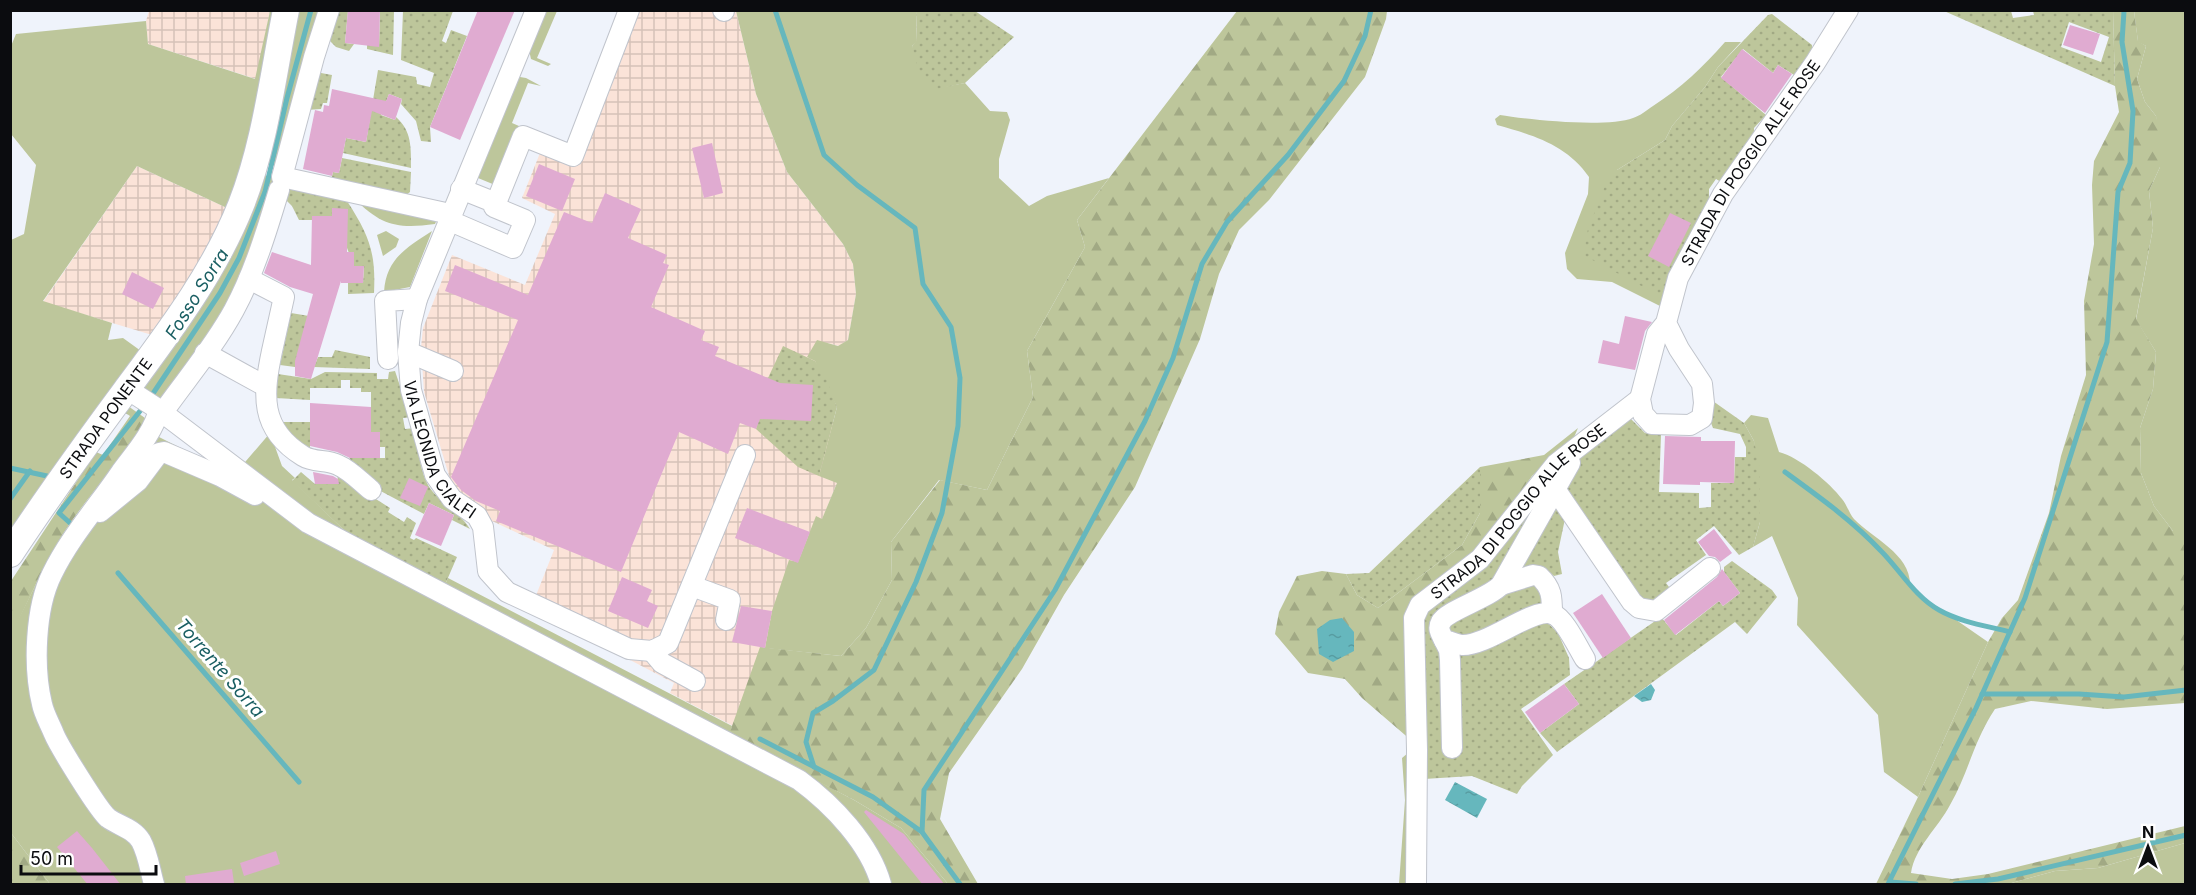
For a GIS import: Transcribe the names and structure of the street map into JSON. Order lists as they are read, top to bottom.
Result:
{
  "streets": {
    "main road": ["STRADA PONENTE"],
    "street": ["STRADA DI POGGIO ALLE ROSE", "VIA LEONIDA CIALFI"]
  },
  "water": ["Fosso Sorra", "Torrente Sorra"],
  "scale_bar": "50 m",
  "north": "top"
}
